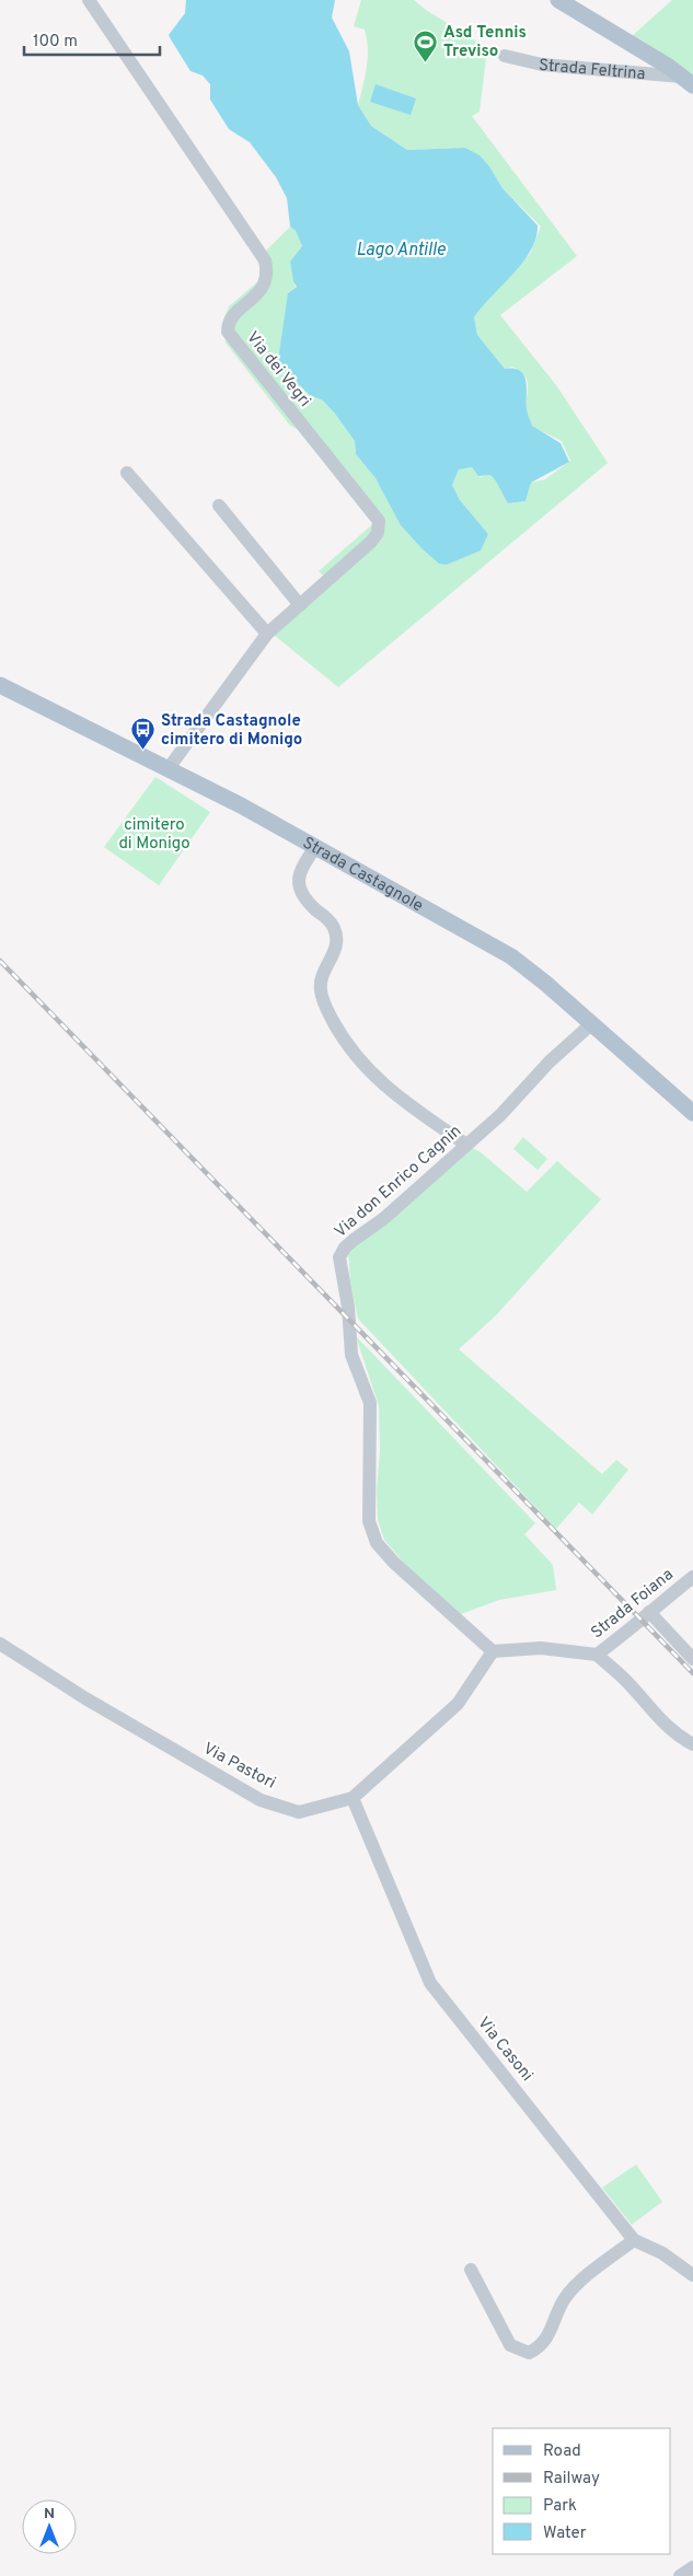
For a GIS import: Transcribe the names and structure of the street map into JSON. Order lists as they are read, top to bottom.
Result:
{
  "streets": {
    "main road": ["Strada Feltrina", "Strada Castagnole"],
    "street": [
      "Via dei Vegri",
      "Via don Enrico Cagnin",
      "Strada Foiana",
      "Via Pastori",
      "Via Casoni"
    ]
  },
  "crossings": [
    ["Via dei Vegri", "Strada Castagnole"],
    ["Strada Castagnole", "Via don Enrico Cagnin"],
    ["Via don Enrico Cagnin", "Strada Foiana"],
    ["Via don Enrico Cagnin", "Via Pastori"],
    ["Strada Foiana", "Via Pastori"],
    ["Via Pastori", "Via Casoni"]
  ],
  "water": ["Lago Antille"],
  "parks": ["cimitero di Monigo"],
  "places": {
    "sports": ["Asd Tennis Treviso"],
    "bus stop": ["Strada Castagnole cimitero di Monigo"]
  },
  "legend": [
    "Road",
    "Railway",
    "Park",
    "Water"
  ],
  "scale_bar": "100 m",
  "north": "top"
}
